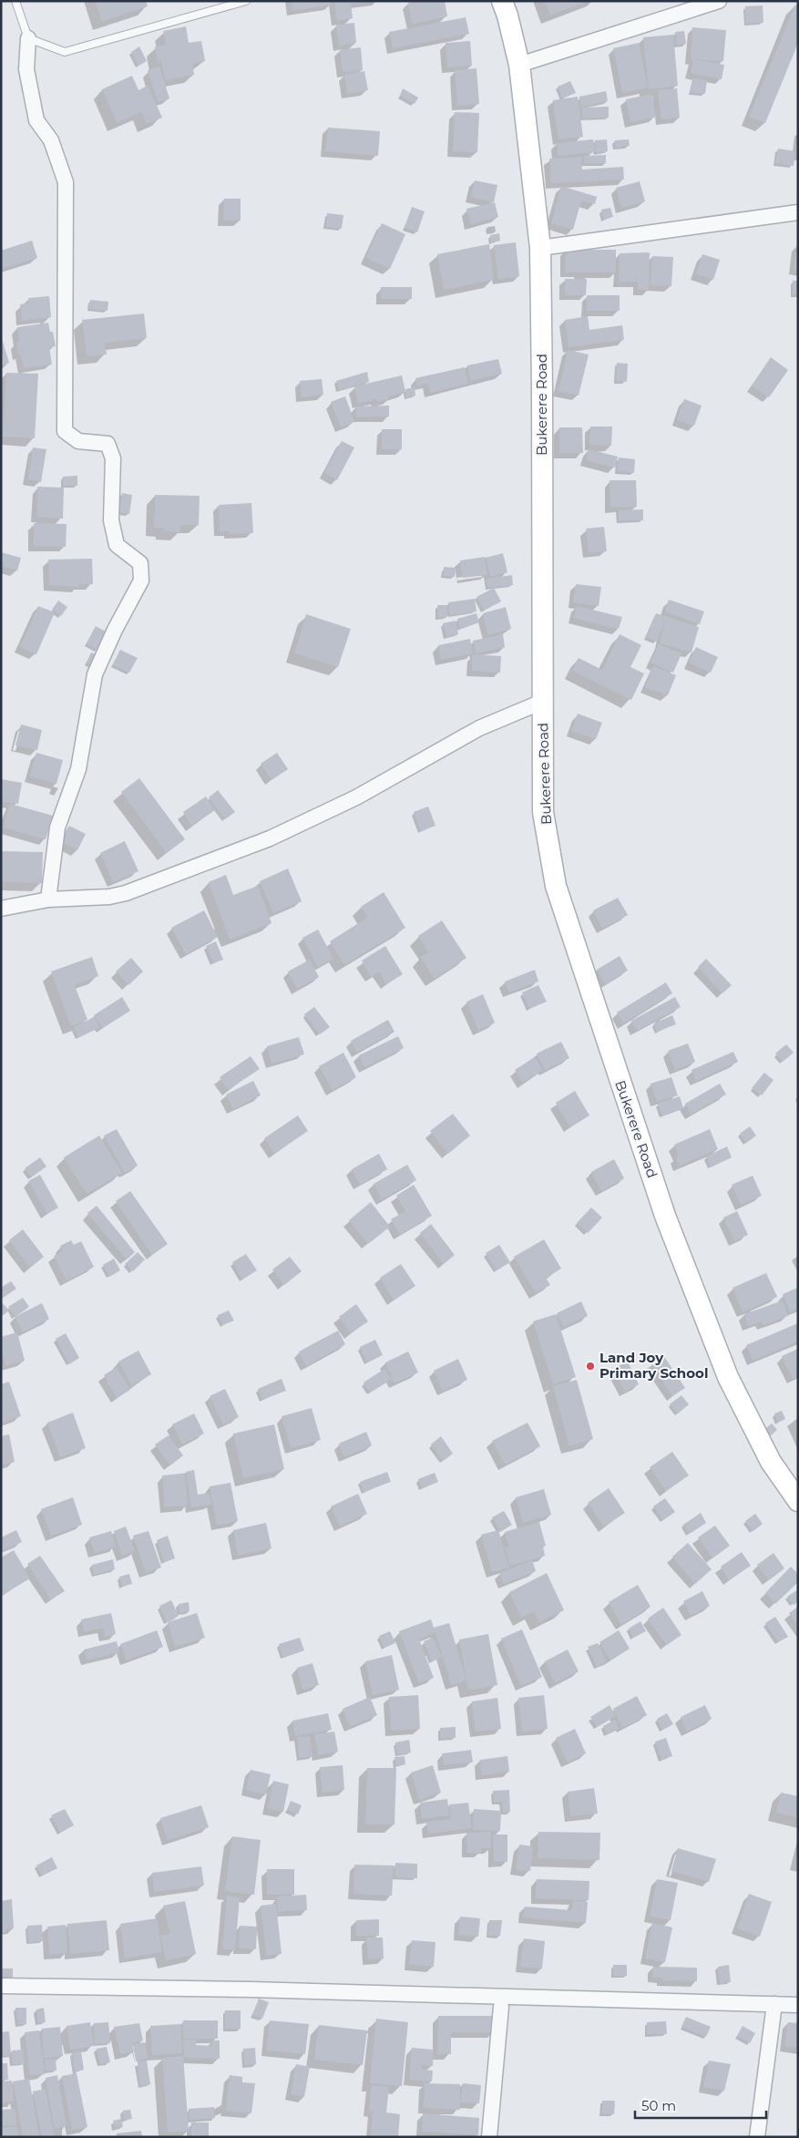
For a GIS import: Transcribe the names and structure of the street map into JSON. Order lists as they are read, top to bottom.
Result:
{
  "streets": {
    "street": ["Bukerere Road"]
  },
  "places": ["Land Joy Primary School"],
  "scale_bar": "50 m"
}
